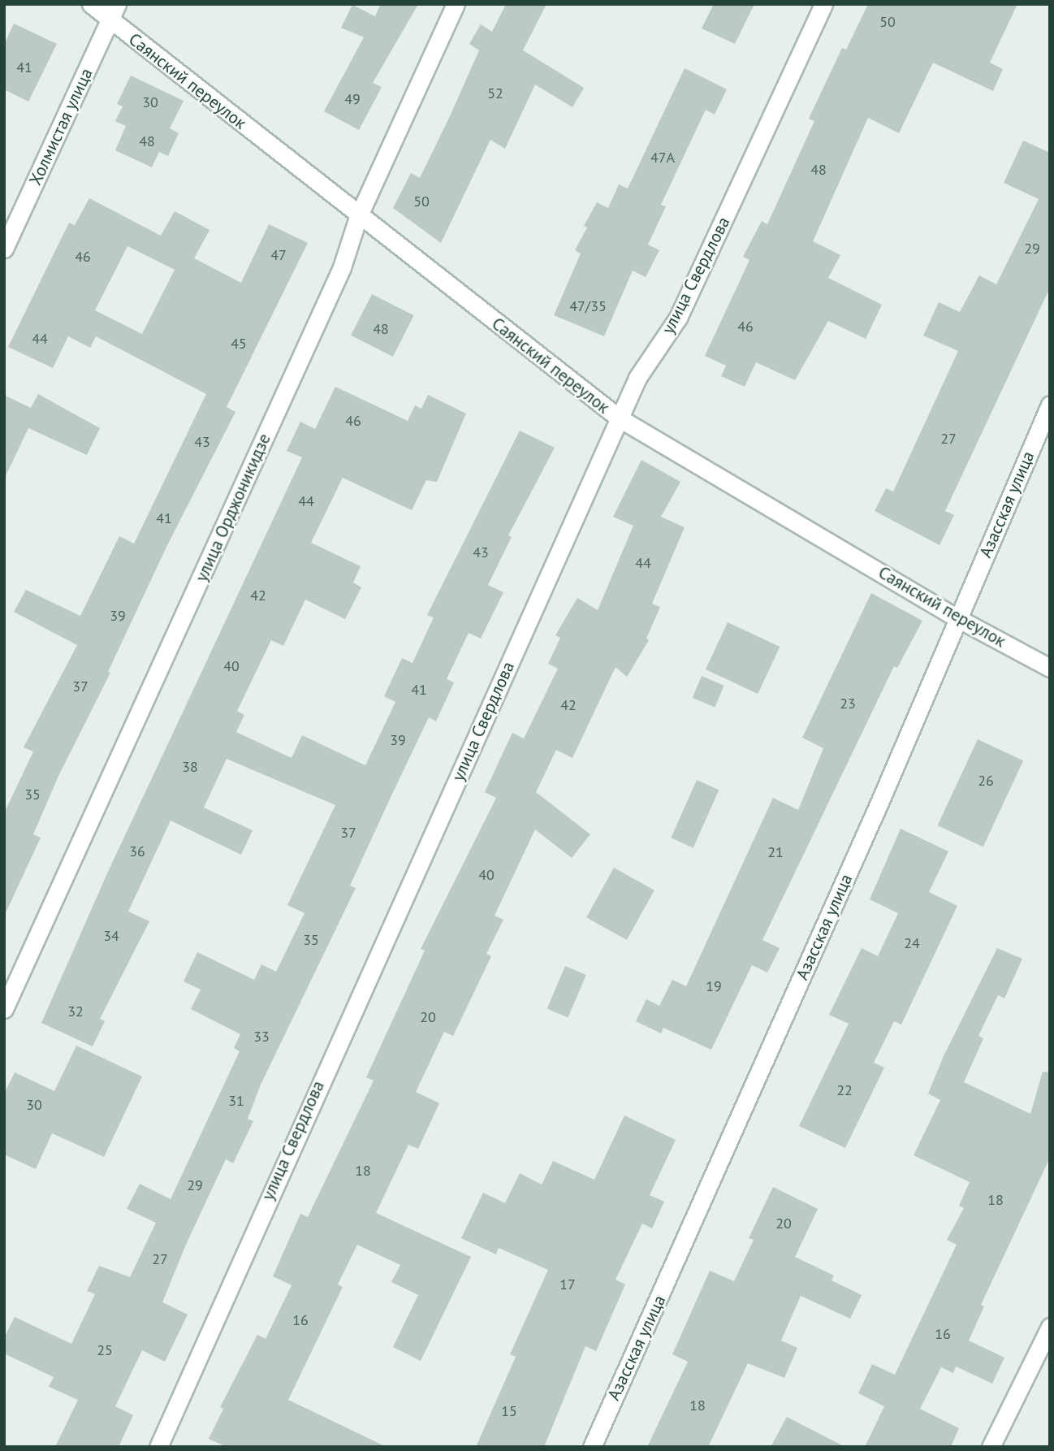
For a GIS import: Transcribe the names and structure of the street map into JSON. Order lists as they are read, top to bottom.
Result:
{
  "streets": {
    "street": [
      "Саянский переулок",
      "Холмистая улица",
      "улица Свердлова",
      "Азасская улица",
      "улица Орджоникидзе"
    ]
  },
  "crossings": [
    ["Саянский переулок", "Холмистая улица"],
    ["Саянский переулок", "улица Свердлова"],
    ["Саянский переулок", "Азасская улица"],
    ["Саянский переулок", "улица Орджоникидзе"]
  ],
  "house_numbers": [
    "50",
    "41",
    "52",
    "49",
    "30",
    "48",
    "47А",
    "48",
    "50",
    "29",
    "47",
    "46",
    "47/35",
    "46",
    "48",
    "44",
    "45",
    "46",
    "27",
    "43",
    "44",
    "41",
    "43",
    "44",
    "42",
    "39",
    "40",
    "37",
    "41",
    "23",
    "42",
    "39",
    "38",
    "26",
    "35",
    "37",
    "36",
    "21",
    "40",
    "34",
    "35",
    "24",
    "19",
    "32",
    "20",
    "33",
    "22",
    "31",
    "30",
    "18",
    "29",
    "18",
    "20",
    "27",
    "17",
    "16",
    "16",
    "25",
    "18",
    "15"
  ]
}
